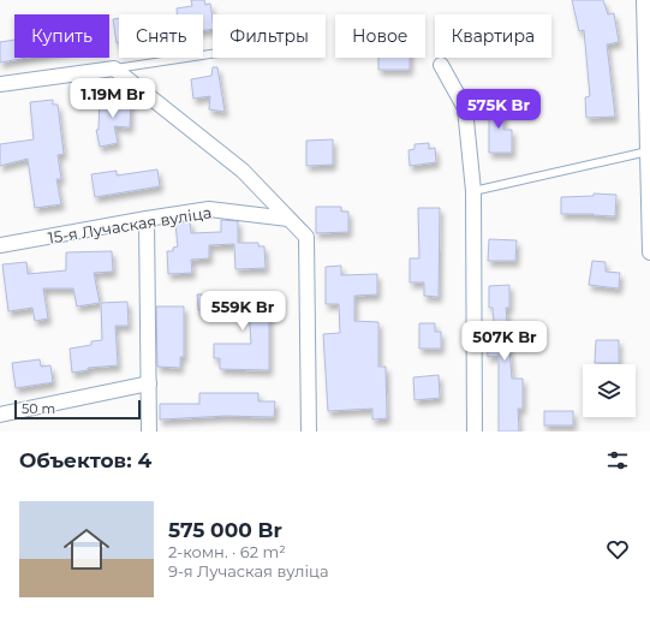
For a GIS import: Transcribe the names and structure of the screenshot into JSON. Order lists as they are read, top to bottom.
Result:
{
  "streets": {
    "street": ["15-я Лучаская вуліца"]
  },
  "scale_bar": "50 m",
  "page": {
    "chip": [
      "Купить",
      "Снять",
      "Фильтры",
      "Новое",
      "Квартира"
    ],
    "price": [
      "1.19M Br",
      "575K Br",
      "559K Br",
      "507K Br"
    ],
    "scale": "50 m",
    "heading": "Объектов: 4",
    "list": [
      {
        "name": "575 000 Br",
        "note": "2-комн. · 62 m² · 9-я Лучаская вуліца"
      }
    ]
  }
}
